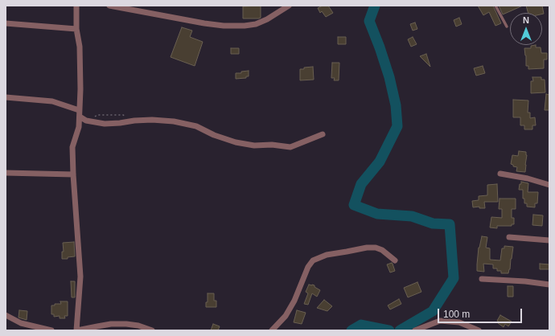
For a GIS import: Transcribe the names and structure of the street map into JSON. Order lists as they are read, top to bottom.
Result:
{
  "scale_bar": "100 m",
  "north": "top"
}
